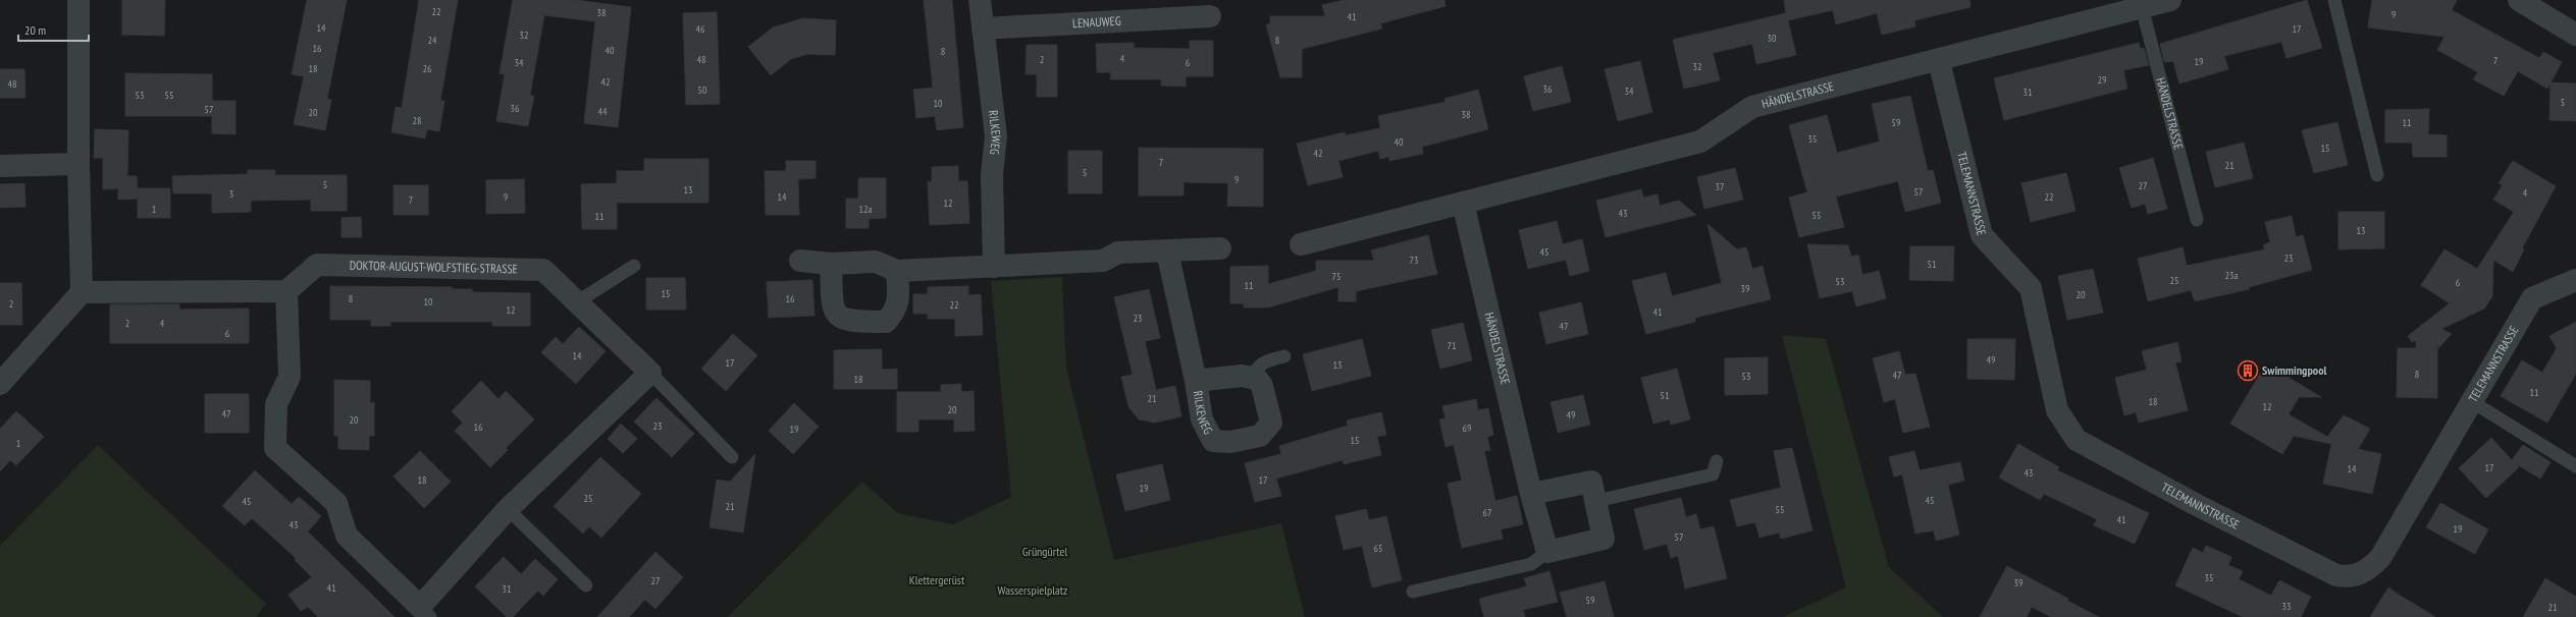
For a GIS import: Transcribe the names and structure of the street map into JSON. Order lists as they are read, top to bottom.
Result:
{
  "streets": {
    "street": [
      "LENAUWEG",
      "HÄNDELSTRASSE",
      "RILKEWEG",
      "TELEMANNSTRASSE",
      "DOKTOR-AUGUST-WOLFSTIEG-STRASSE"
    ]
  },
  "crossings": [
    ["LENAUWEG", "RILKEWEG"],
    ["HÄNDELSTRASSE", "TELEMANNSTRASSE"]
  ],
  "parks": ["Grüngürtel", "Klettergerüst", "Wasserspielplatz"],
  "places": {
    "building": ["Swimmingpool"]
  },
  "house_numbers": [
    "22",
    "38",
    "9",
    "41",
    "14",
    "46",
    "17",
    "32",
    "30",
    "24",
    "8",
    "16",
    "40",
    "8",
    "4",
    "48",
    "2",
    "7",
    "19",
    "34",
    "6",
    "32",
    "18",
    "26",
    "29",
    "42",
    "48",
    "36",
    "50",
    "34",
    "31",
    "53",
    "55",
    "5",
    "10",
    "36",
    "57",
    "44",
    "20",
    "38",
    "28",
    "59",
    "11",
    "35",
    "40",
    "15",
    "42",
    "7",
    "21",
    "5",
    "9",
    "5",
    "27",
    "37",
    "13",
    "57",
    "4",
    "3",
    "9",
    "14",
    "22",
    "7",
    "12",
    "1",
    "12a",
    "43",
    "55",
    "11",
    "13",
    "45",
    "23",
    "73",
    "51",
    "23a",
    "75",
    "25",
    "53",
    "6",
    "11",
    "39",
    "15",
    "20",
    "8",
    "16",
    "10",
    "2",
    "22",
    "12",
    "41",
    "23",
    "2",
    "4",
    "47",
    "6",
    "71",
    "14",
    "49",
    "17",
    "13",
    "8",
    "47",
    "53",
    "18",
    "11",
    "51",
    "21",
    "18",
    "12",
    "20",
    "47",
    "49",
    "20",
    "23",
    "16",
    "69",
    "19",
    "15",
    "1",
    "17",
    "14",
    "43",
    "18",
    "17",
    "19",
    "25",
    "45",
    "45",
    "21",
    "55",
    "67",
    "41",
    "43",
    "19",
    "57",
    "65",
    "35",
    "27",
    "39",
    "41",
    "31",
    "59",
    "33",
    "21"
  ],
  "scale_bar": "20 m"
}
